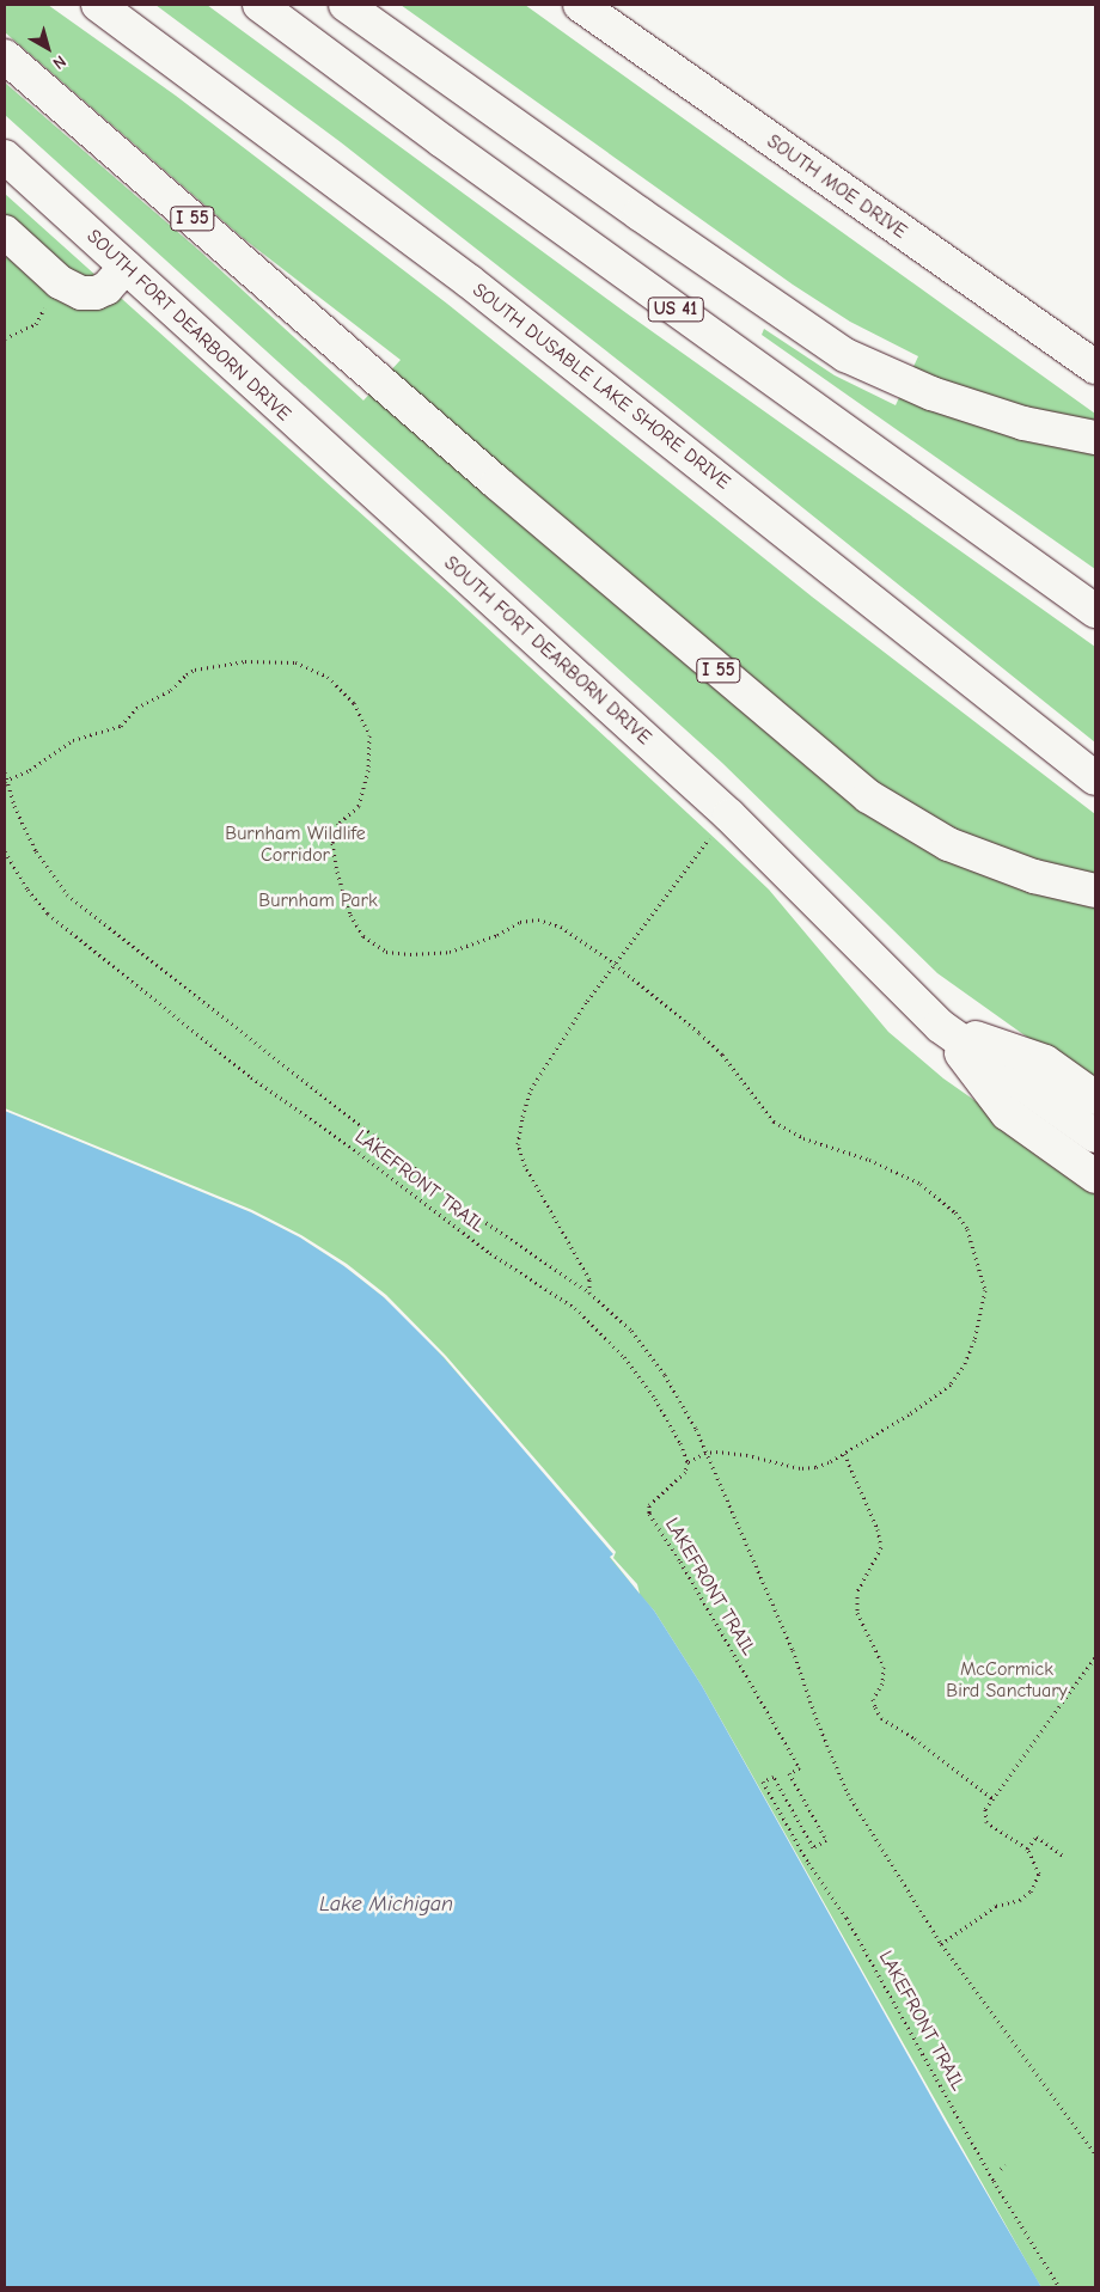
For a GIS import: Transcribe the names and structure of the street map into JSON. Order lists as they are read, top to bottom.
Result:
{
  "streets": {
    "main road": [
      "SOUTH MOE DRIVE",
      "I 55",
      "US 41",
      "SOUTH FORT DEARBORN DRIVE",
      "SOUTH DUSABLE LAKE SHORE DRIVE"
    ],
    "path": ["LAKEFRONT TRAIL"]
  },
  "water": ["Lake Michigan"],
  "parks": ["Burnham Wildlife Corridor", "Burnham Park", "McCormick Bird Sanctuary"],
  "north": "bottom right"
}
